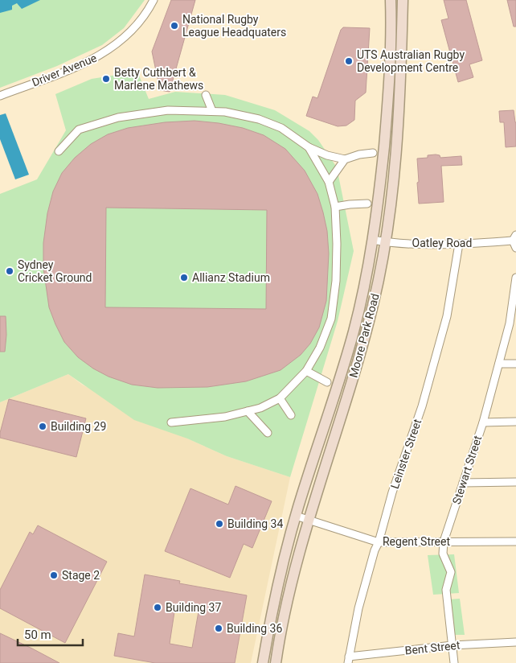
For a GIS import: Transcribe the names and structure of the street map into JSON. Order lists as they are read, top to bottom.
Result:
{
  "streets": {
    "main road": ["Moore Park Road"],
    "street": [
      "Driver Avenue",
      "Oatley Road",
      "Leinster Street",
      "Stewart Street",
      "Regent Street",
      "Bent Street"
    ]
  },
  "crossings": [
    ["Oatley Road", "Moore Park Road"],
    ["Oatley Road", "Leinster Street"],
    ["Moore Park Road", "Regent Street"],
    ["Leinster Street", "Regent Street"],
    ["Leinster Street", "Bent Street"],
    ["Stewart Street", "Regent Street"],
    ["Stewart Street", "Bent Street"]
  ],
  "places": [
    "National Rugby League Headquaters",
    "UTS Australian Rugby Development Centre",
    "Betty Cuthbert & Marlene Mathews",
    "Sydney Cricket Ground",
    "Allianz Stadium",
    "Building 29",
    "Building 34",
    "Stage 2",
    "Building 37",
    "Building 36"
  ],
  "scale_bar": "50 m"
}
